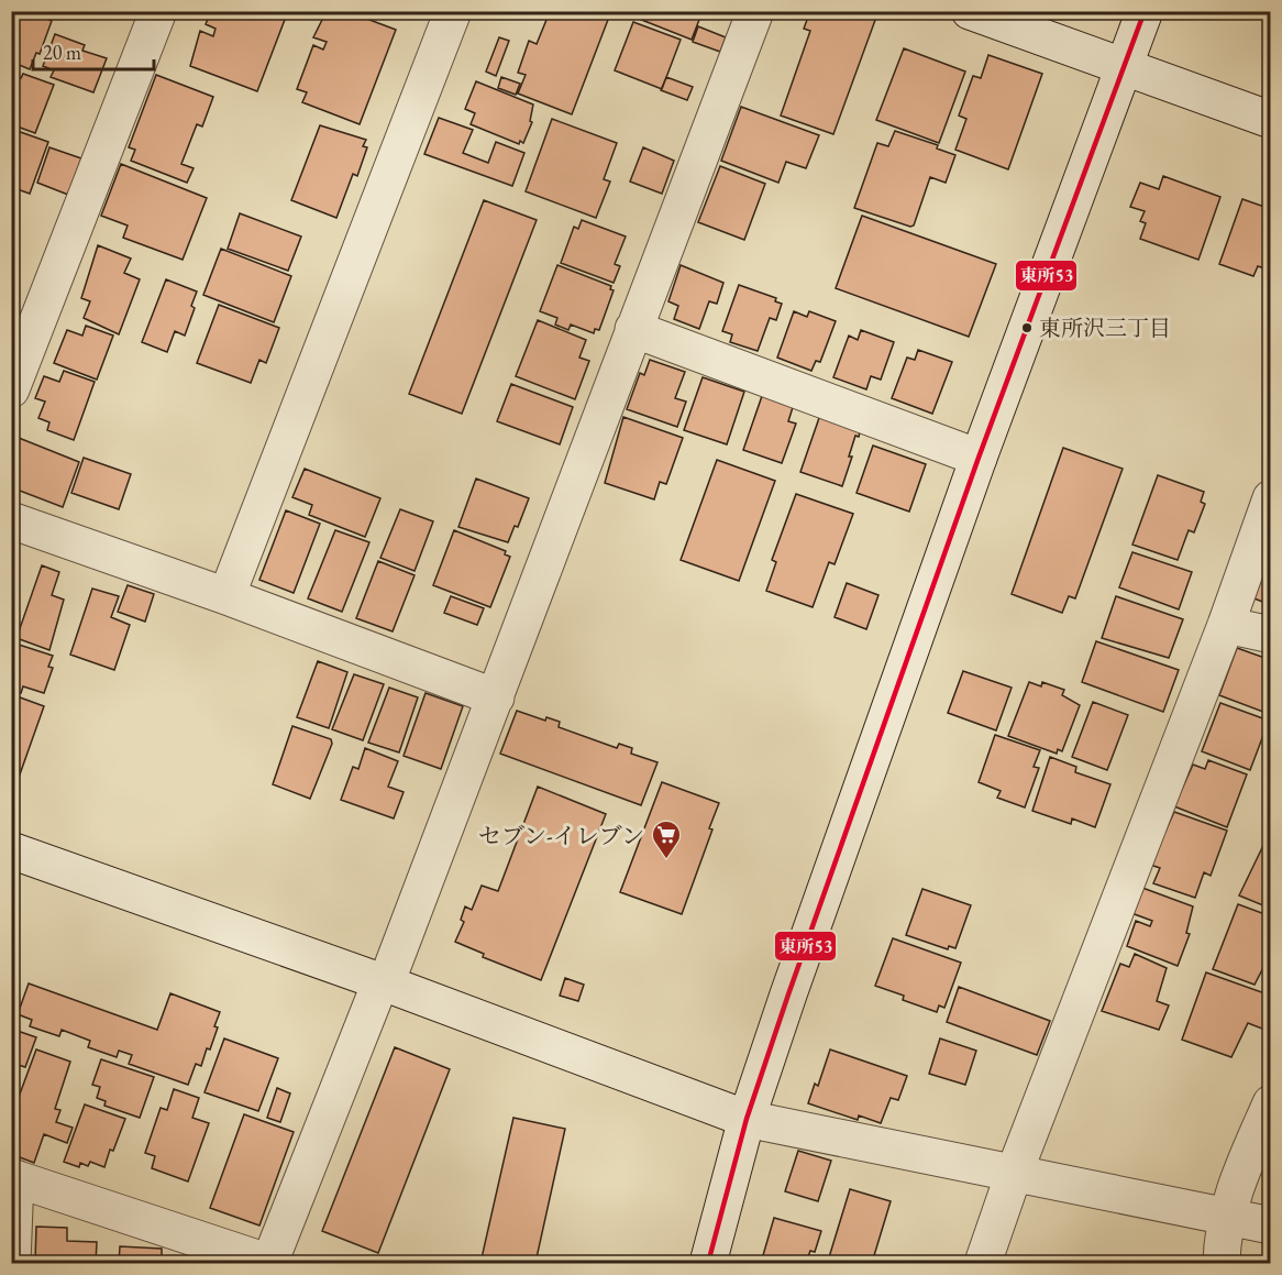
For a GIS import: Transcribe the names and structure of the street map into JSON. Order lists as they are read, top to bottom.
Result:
{
  "places": {
    "other": ["東所沢三丁目"],
    "supermarket": ["セブン-イレブン"]
  },
  "lines": ["transit line 東所53"],
  "scale_bar": "20 m"
}
